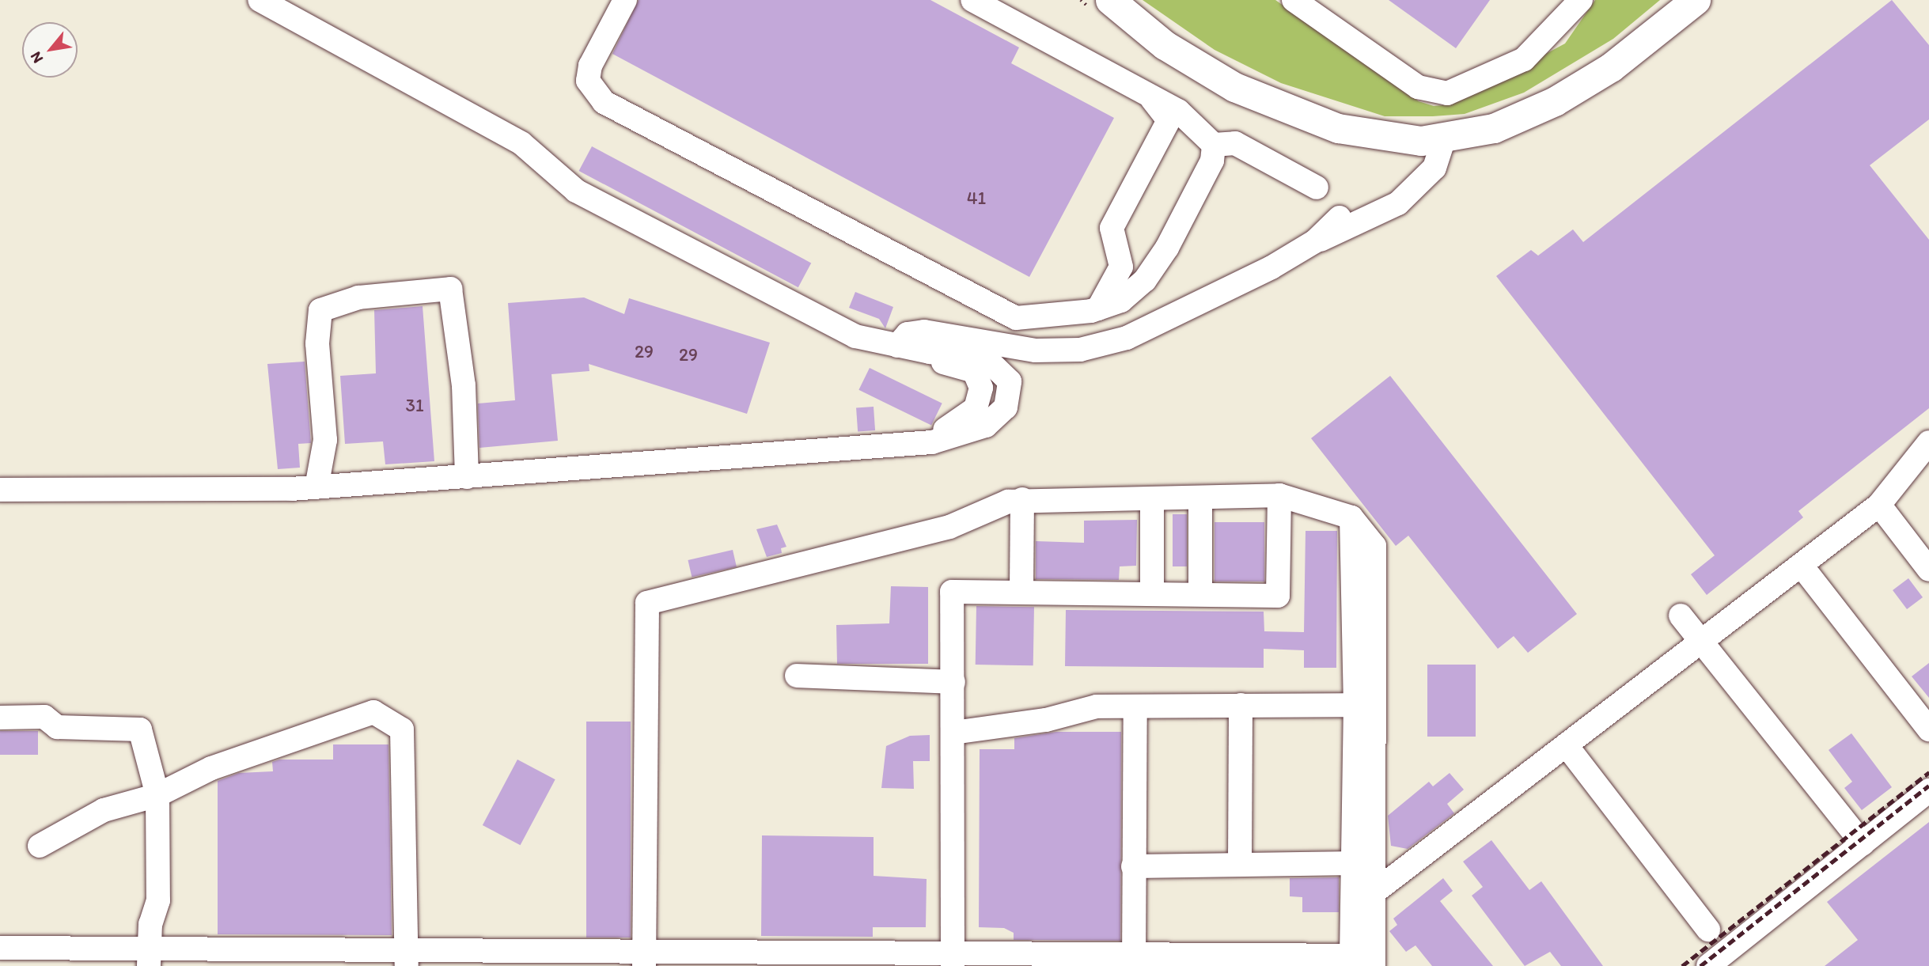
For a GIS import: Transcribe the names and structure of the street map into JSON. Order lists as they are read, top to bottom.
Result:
{
  "house_numbers": [
    "41",
    "29",
    "29",
    "31"
  ],
  "north": "bottom left"
}
